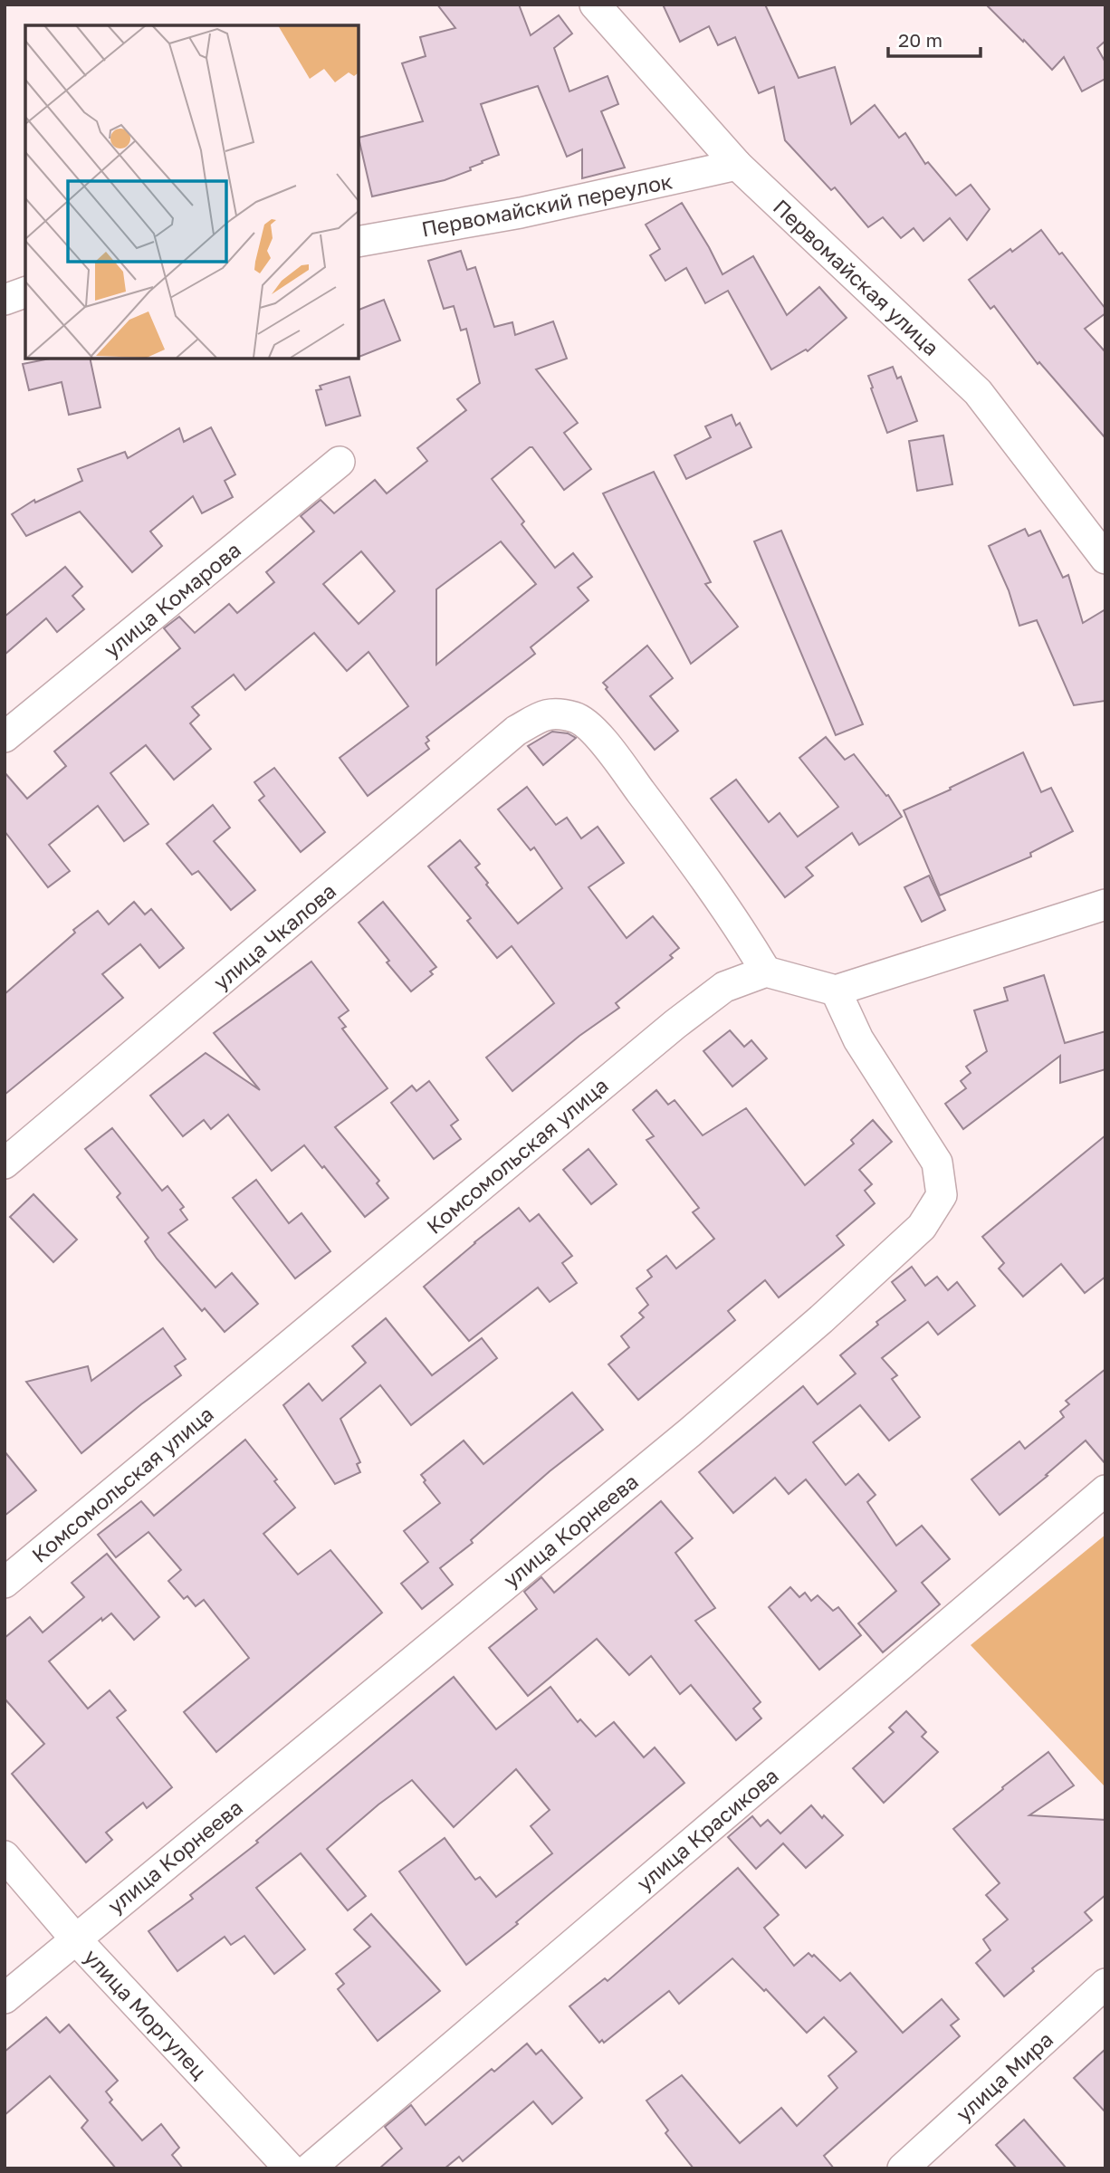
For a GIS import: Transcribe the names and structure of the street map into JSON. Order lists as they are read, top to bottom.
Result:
{
  "streets": {
    "street": [
      "Первомайский переулок",
      "Первомайская улица",
      "улица Комарова",
      "улица Чкалова",
      "Комсомольская улица",
      "улица Корнеева",
      "улица Красикова",
      "улица Моргулец",
      "улица Мира"
    ]
  },
  "crossings": [
    ["Первомайский переулок", "Первомайская улица"],
    ["улица Чкалова", "Комсомольская улица"],
    ["улица Корнеева", "улица Моргулец"]
  ],
  "scale_bar": "20 m"
}
